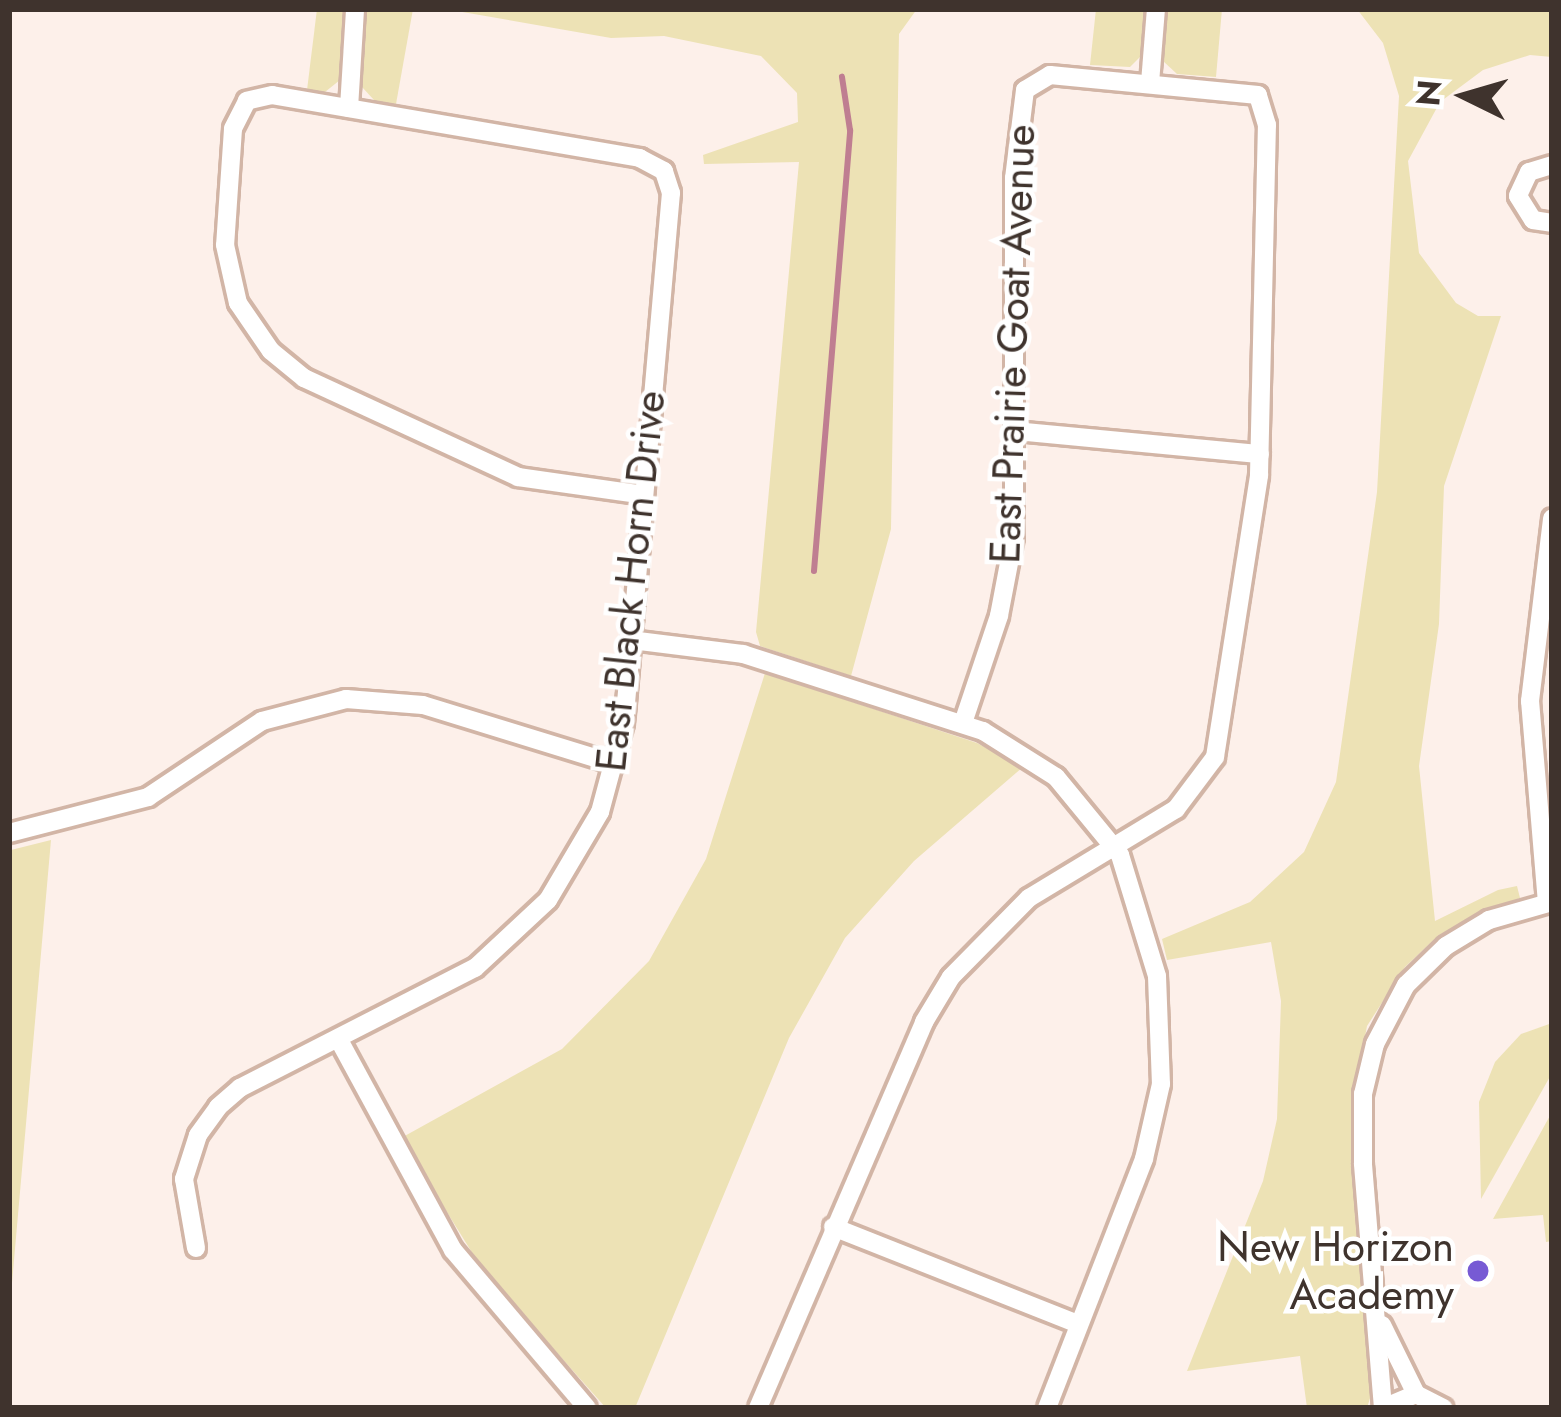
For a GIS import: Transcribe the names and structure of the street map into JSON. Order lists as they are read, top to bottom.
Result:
{
  "streets": {
    "street": ["East Prairie Goat Avenue", "East Black Horn Drive"]
  },
  "places": ["New Horizon Academy"],
  "north": "left"
}
